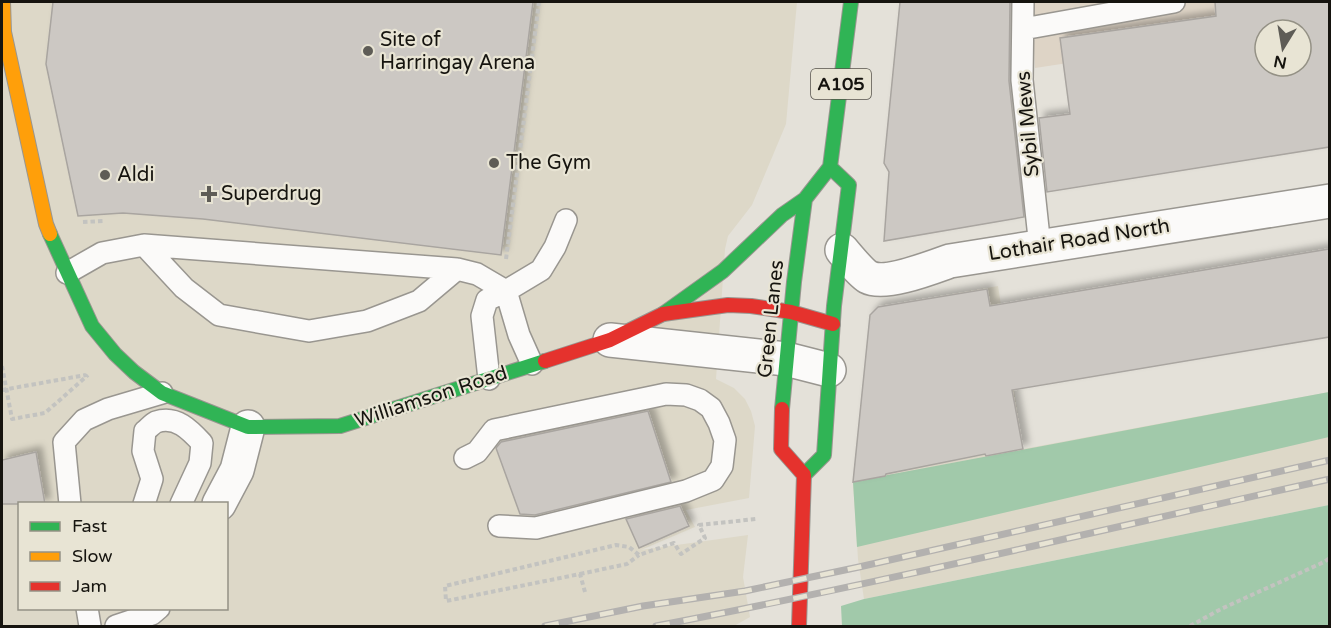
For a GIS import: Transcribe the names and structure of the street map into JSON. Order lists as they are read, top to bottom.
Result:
{
  "streets": {
    "main road": ["A105", "Green Lanes", "Williamson Road"],
    "street": ["Lothair Road North"],
    "lane": ["Sybil Mews"]
  },
  "crossings": [
    ["Sybil Mews", "Lothair Road North"],
    ["Green Lanes", "Williamson Road"]
  ],
  "places": {
    "other": ["Site of Harringay Arena", "The Gym", "Aldi"],
    "health": ["Superdrug"]
  },
  "legend": ["Fast", "Slow", "Jam"],
  "north": "bottom"
}
